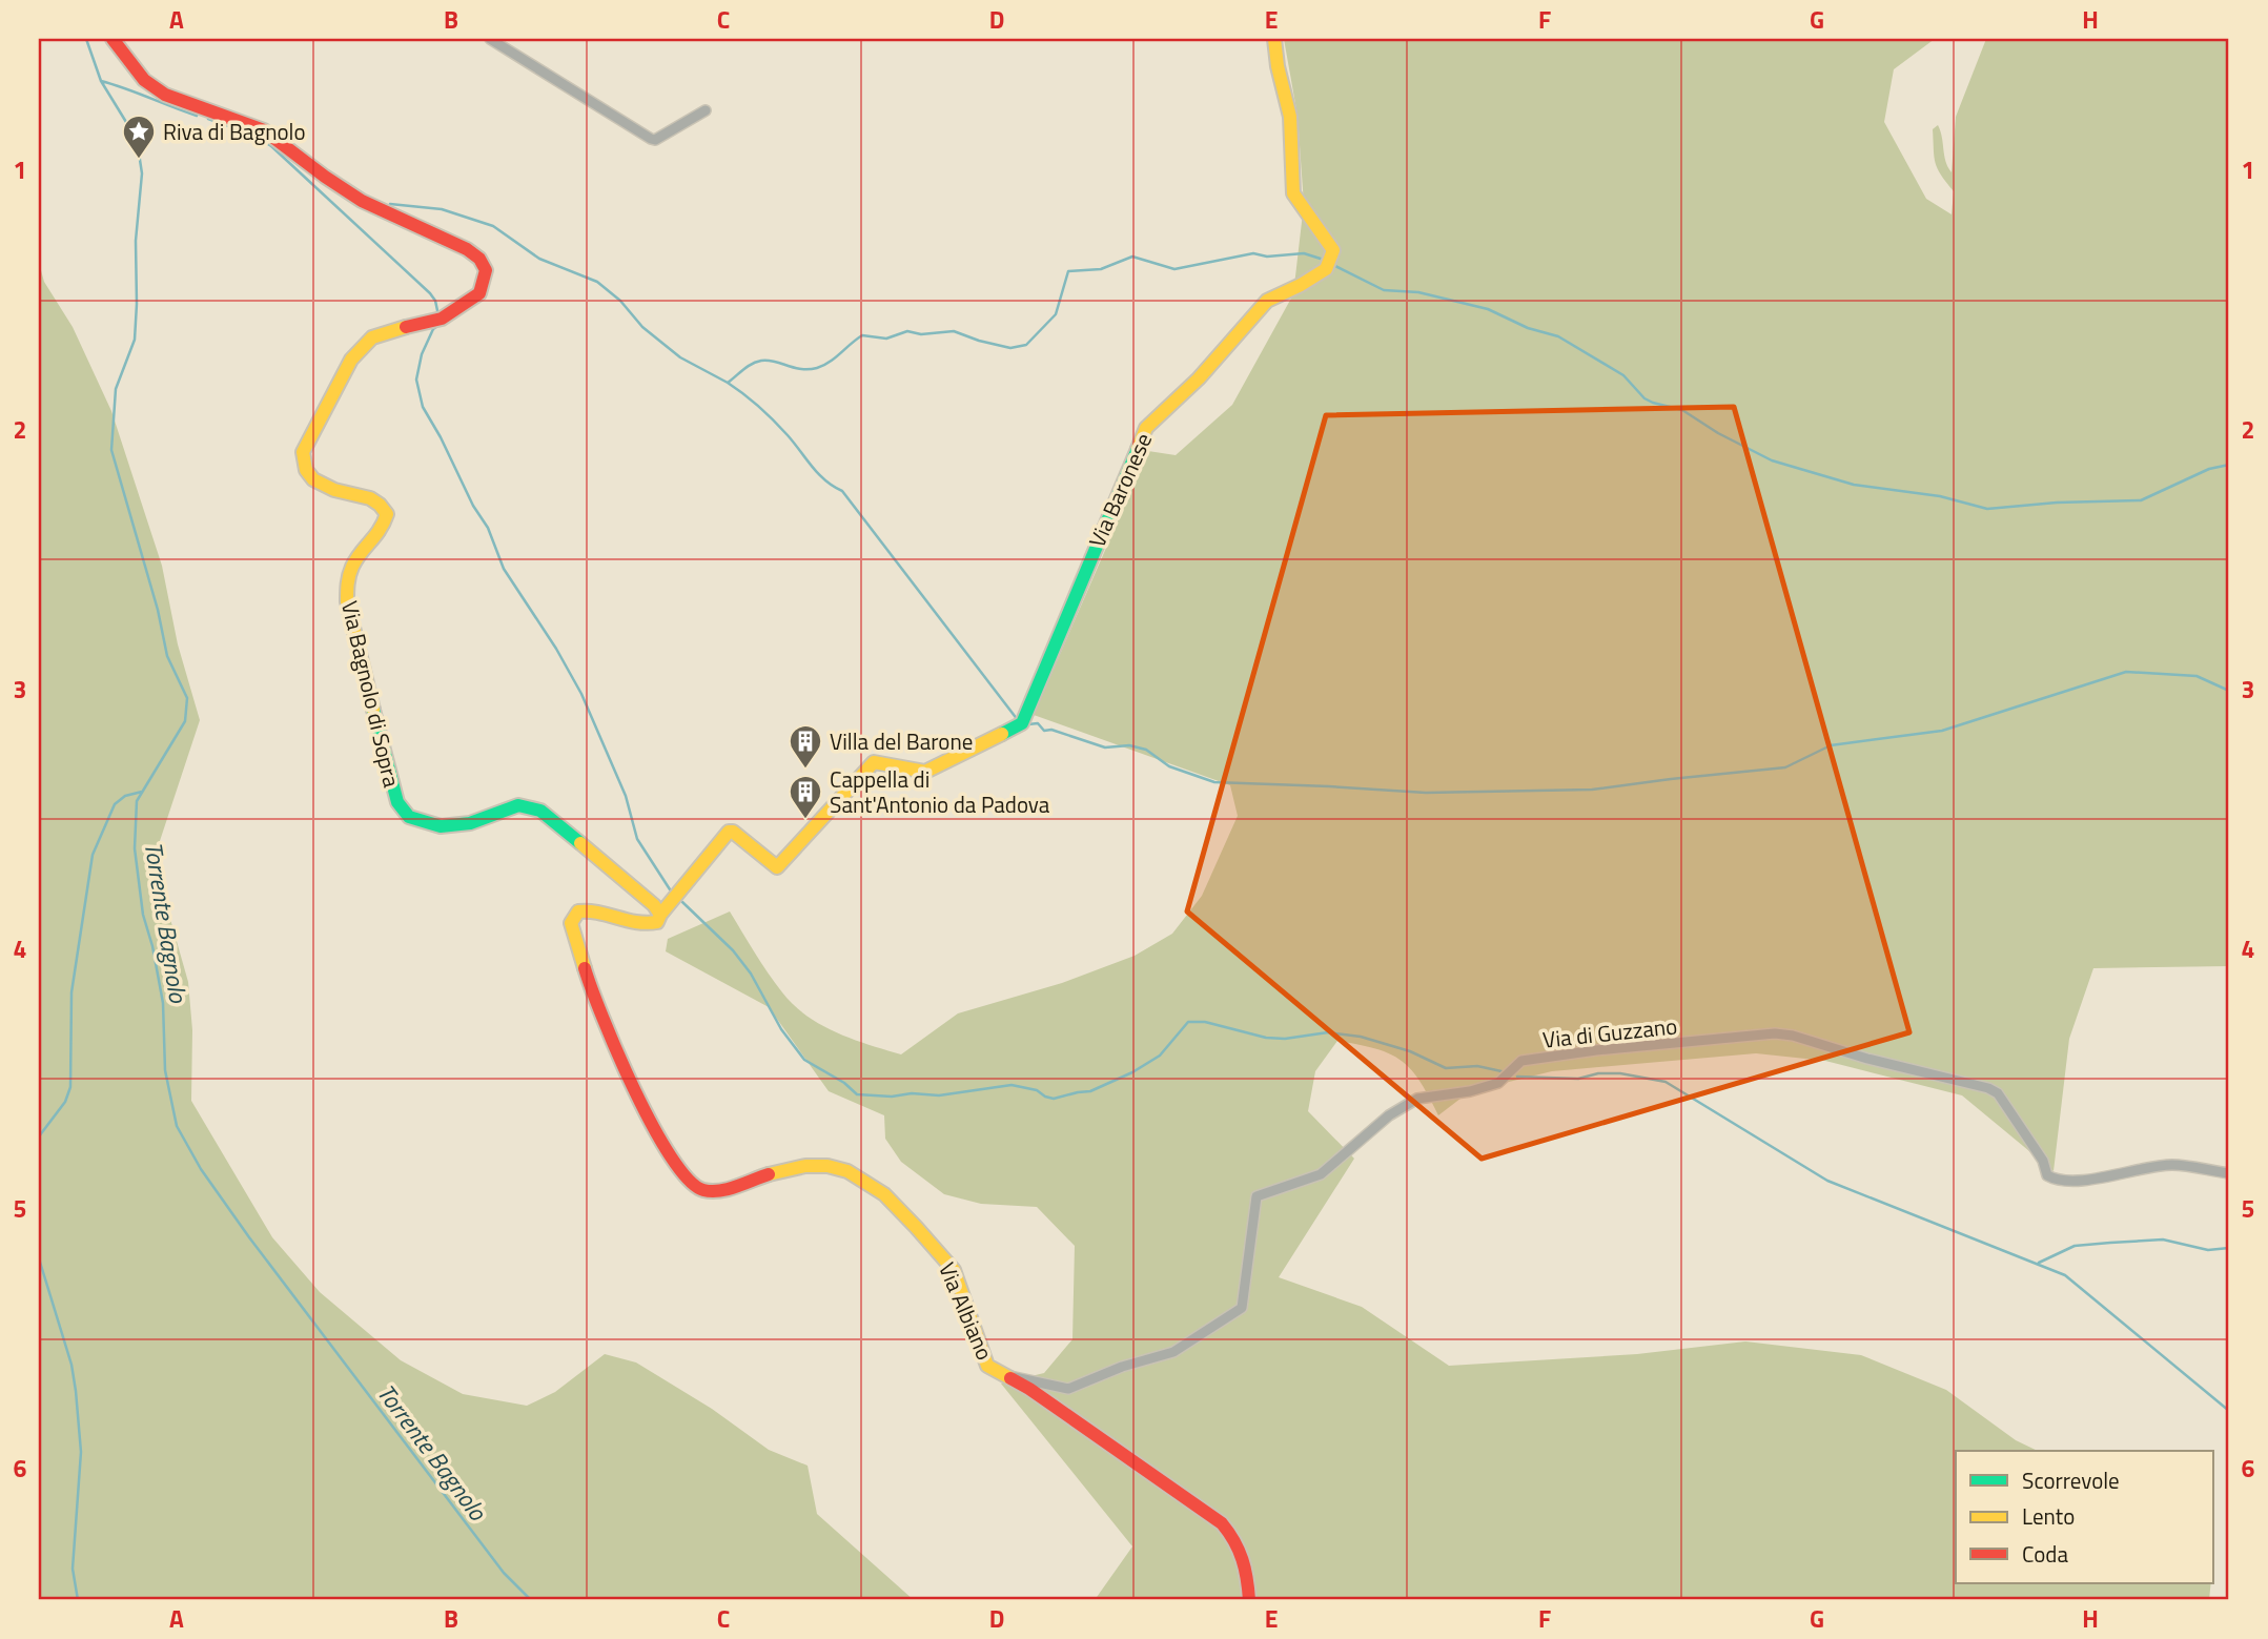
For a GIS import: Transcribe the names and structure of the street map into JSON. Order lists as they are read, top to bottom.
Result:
{
  "streets": {
    "street": [
      "Via Baronese",
      "Via Bagnolo di Sopra",
      "Via di Guzzano",
      "Via Albiano"
    ]
  },
  "crossings": [
    ["Via Baronese", "Via Bagnolo di Sopra"],
    ["Via Baronese", "Via Albiano"],
    ["Via Bagnolo di Sopra", "Via Albiano"],
    ["Via di Guzzano", "Via Albiano"]
  ],
  "water": ["Torrente Bagnolo"],
  "places": {
    "place": ["Riva di Bagnolo"],
    "building": ["Villa del Barone", "Cappella di Sant'Antonio da Padova"]
  },
  "legend": ["Scorrevole", "Lento", "Coda"],
  "grid": {
    "columns": [
      "A",
      "B",
      "C",
      "D",
      "E",
      "F",
      "G",
      "H"
    ],
    "rows": [
      "1",
      "2",
      "3",
      "4",
      "5",
      "6"
    ]
  }
}
